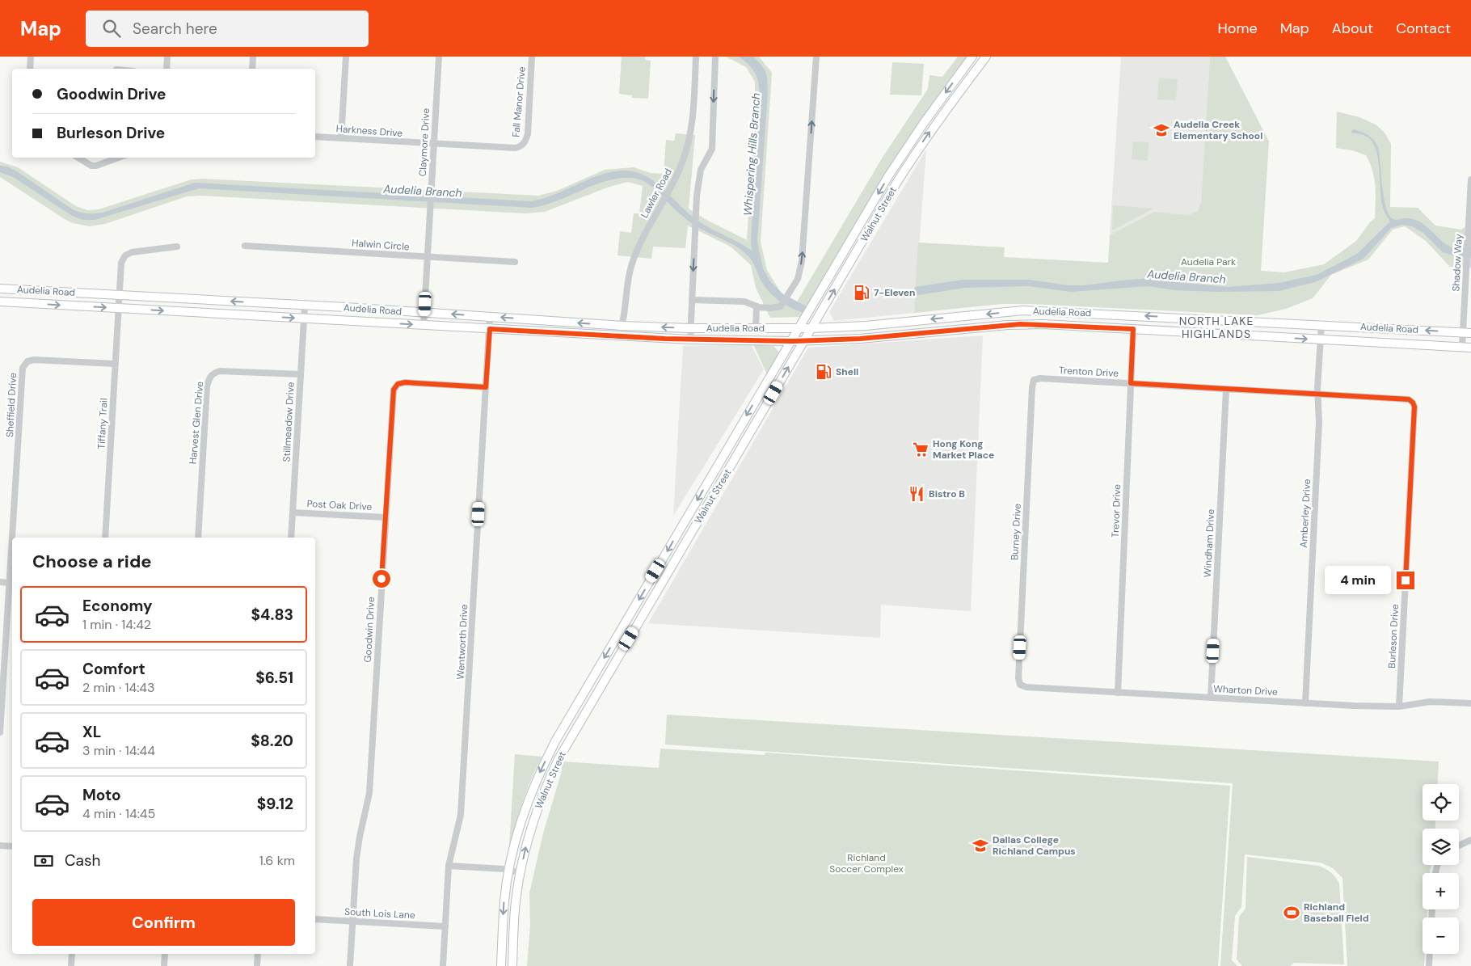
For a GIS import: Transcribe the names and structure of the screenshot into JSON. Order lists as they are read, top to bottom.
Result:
{
  "streets": {
    "main road": ["Walnut Street", "Audelia Road"],
    "street": [
      "Fall Manor Drive",
      "Harkness Drive",
      "Claymore Drive",
      "Lawler Road",
      "Halwin Circle",
      "Shadow Way",
      "Trenton Drive",
      "Sheffield Drive",
      "Stillmeadow Drive",
      "Harvest Glen Drive",
      "Tiffany Trail",
      "Post Oak Drive",
      "Trevor Drive",
      "Amberley Drive",
      "Burney Drive",
      "Windham Drive",
      "Goodwin Drive",
      "Burleson Drive",
      "Wentworth Drive",
      "Wharton Drive",
      "South Lois Lane"
    ]
  },
  "crossings": [
    ["Fall Manor Drive", "Harkness Drive"],
    ["Harkness Drive", "Claymore Drive"],
    ["Claymore Drive", "Halwin Circle"],
    ["Claymore Drive", "Audelia Road"],
    ["Lawler Road", "Audelia Road"],
    ["Walnut Street", "Audelia Road"],
    ["Shadow Way", "Audelia Road"],
    ["Audelia Road", "Stillmeadow Drive"],
    ["Audelia Road", "Tiffany Trail"],
    ["Audelia Road", "Trevor Drive"],
    ["Audelia Road", "Amberley Drive"],
    ["Audelia Road", "Wentworth Drive"],
    ["Trenton Drive", "Trevor Drive"],
    ["Trenton Drive", "Amberley Drive"],
    ["Trenton Drive", "Burney Drive"],
    ["Trenton Drive", "Windham Drive"],
    ["Trenton Drive", "Burleson Drive"],
    ["Sheffield Drive", "Tiffany Trail"],
    ["Stillmeadow Drive", "Harvest Glen Drive"],
    ["Stillmeadow Drive", "Post Oak Drive"],
    ["Post Oak Drive", "Goodwin Drive"],
    ["Trevor Drive", "Wharton Drive"],
    ["Amberley Drive", "Wharton Drive"],
    ["Burney Drive", "Wharton Drive"],
    ["Windham Drive", "Wharton Drive"],
    ["Goodwin Drive", "Wentworth Drive"],
    ["Goodwin Drive", "South Lois Lane"],
    ["Burleson Drive", "Wharton Drive"],
    ["Wentworth Drive", "South Lois Lane"]
  ],
  "districts": ["NORTH LAKE HIGHLANDS"],
  "water": ["Whispering Hills Branch", "Audelia Branch"],
  "parks": ["Audelia Park", "Richland Soccer Complex"],
  "places": {
    "school or university": ["Audelia Creek Elementary School", "Dallas College Richland Campus"],
    "fuel station": ["7-Eleven", "Shell"],
    "supermarket": ["Hong Kong Market Place"],
    "restaurant": ["Bistro B"],
    "sports": ["Richland Baseball Field"]
  },
  "page": {
    "header": "Map",
    "search": "Search here",
    "nav": [
      "Home",
      "Map",
      "About",
      "Contact"
    ],
    "banner": ["Goodwin Drive", "Burleson Drive"],
    "heading": "Choose a ride",
    "bubble": "4 min",
    "list": [
      {
        "name": "Economy",
        "note": "1 min · 14:42",
        "value": "$4.83"
      },
      {
        "name": "Comfort",
        "note": "2 min · 14:43",
        "value": "$6.51"
      },
      {
        "name": "XL",
        "note": "3 min · 14:44",
        "value": "$8.20"
      },
      {
        "name": "Moto",
        "note": "4 min · 14:45",
        "value": "$9.12"
      }
    ],
    "map_buttons": ["+", "−"],
    "pay": ["Cash", "1.6 km"],
    "buttons": "Confirm"
  }
}
